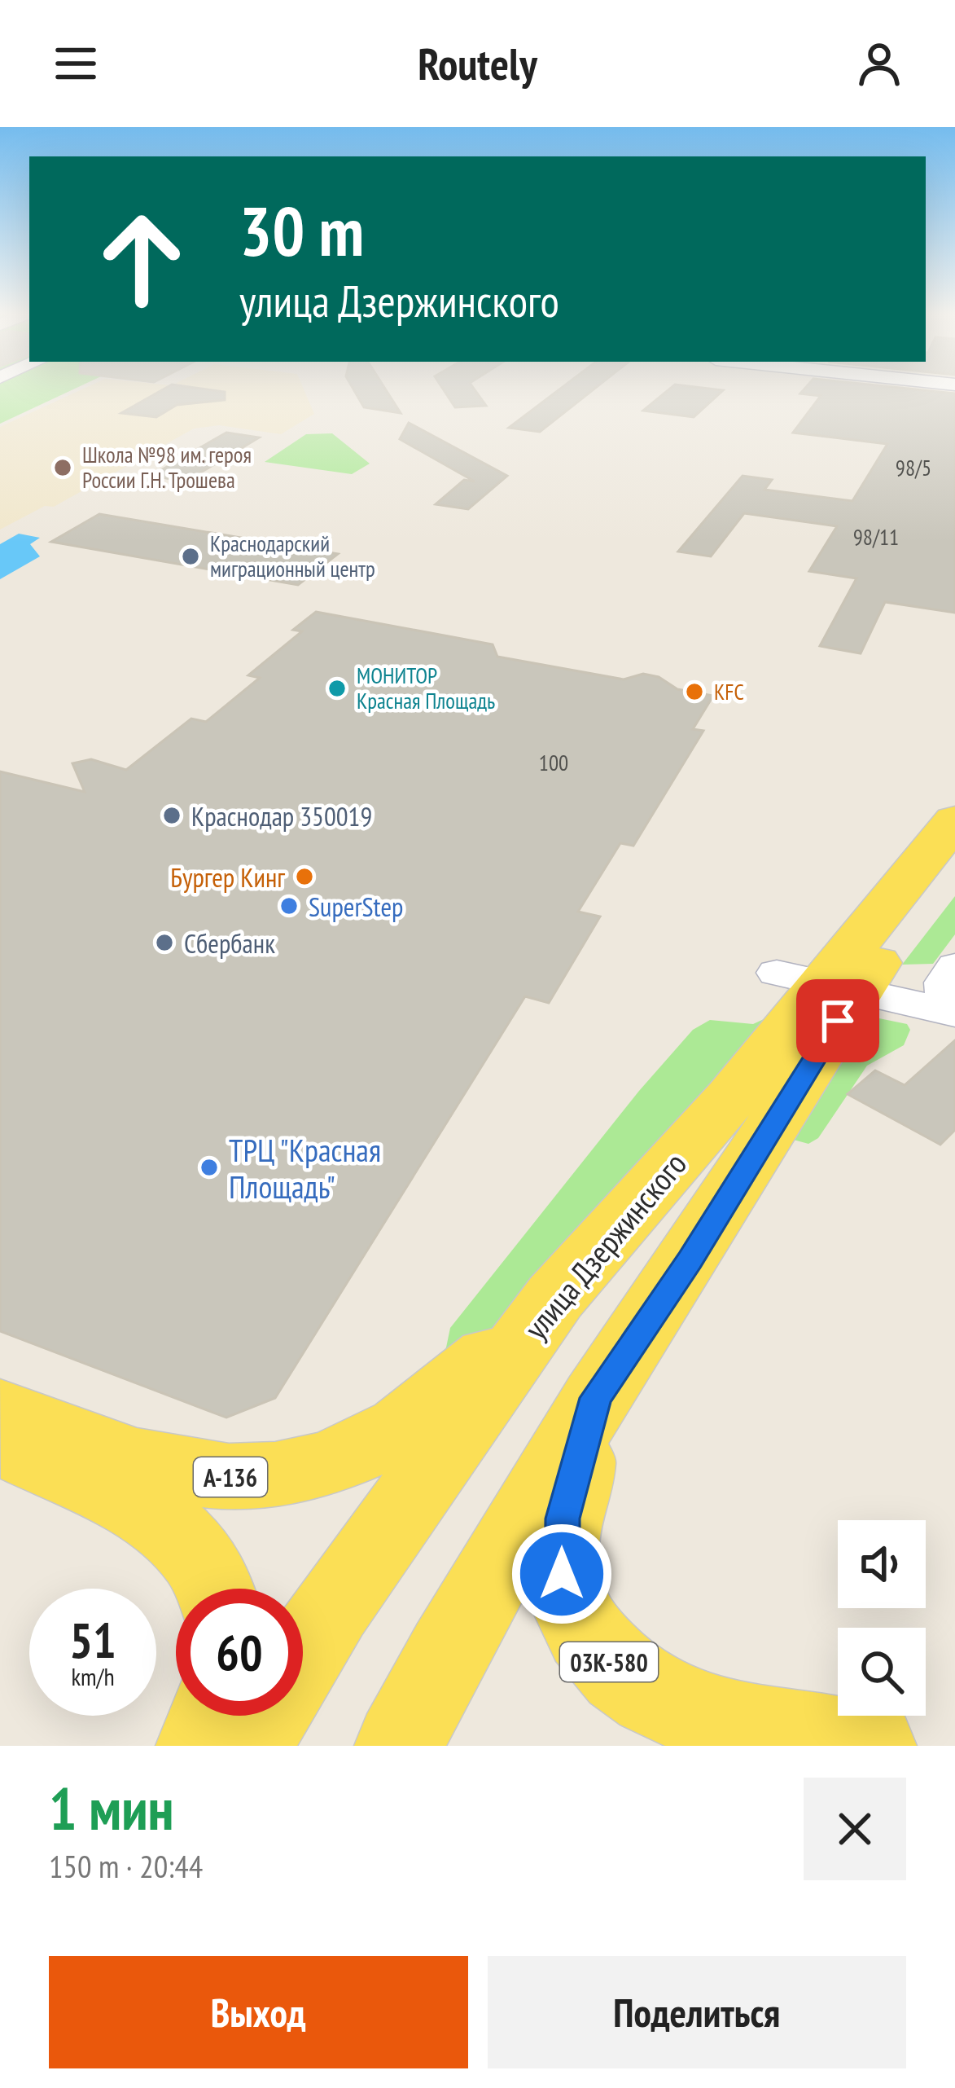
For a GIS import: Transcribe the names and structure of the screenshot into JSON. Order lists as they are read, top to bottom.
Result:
{
  "streets": {
    "main road": ["улица Дзержинского", "А-136", "03К-580"]
  },
  "crossings": [
    ["улица Дзержинского", "А-136"],
    ["улица Дзержинского", "03К-580"]
  ],
  "places": [
    "Школа №98 им. героя России Г.Н. Трошева",
    "Краснодарский миграционный центр",
    "МОНИТОР Красная Площадь",
    "KFC",
    "Краснодар 350019",
    "Бургер Кинг",
    "SuperStep",
    "Сбербанк",
    "ТРЦ \"Красная Площадь\""
  ],
  "house_numbers": ["98/5", "98/11", "100"],
  "page": {
    "header": "Routely",
    "turn": ["30 m", "улица Дзержинского"],
    "speed": "51 km/h",
    "limit": "60",
    "heading": ["1 мин", "150 m · 20:44"],
    "buttons": ["Выход", "Поделиться"]
  }
}
